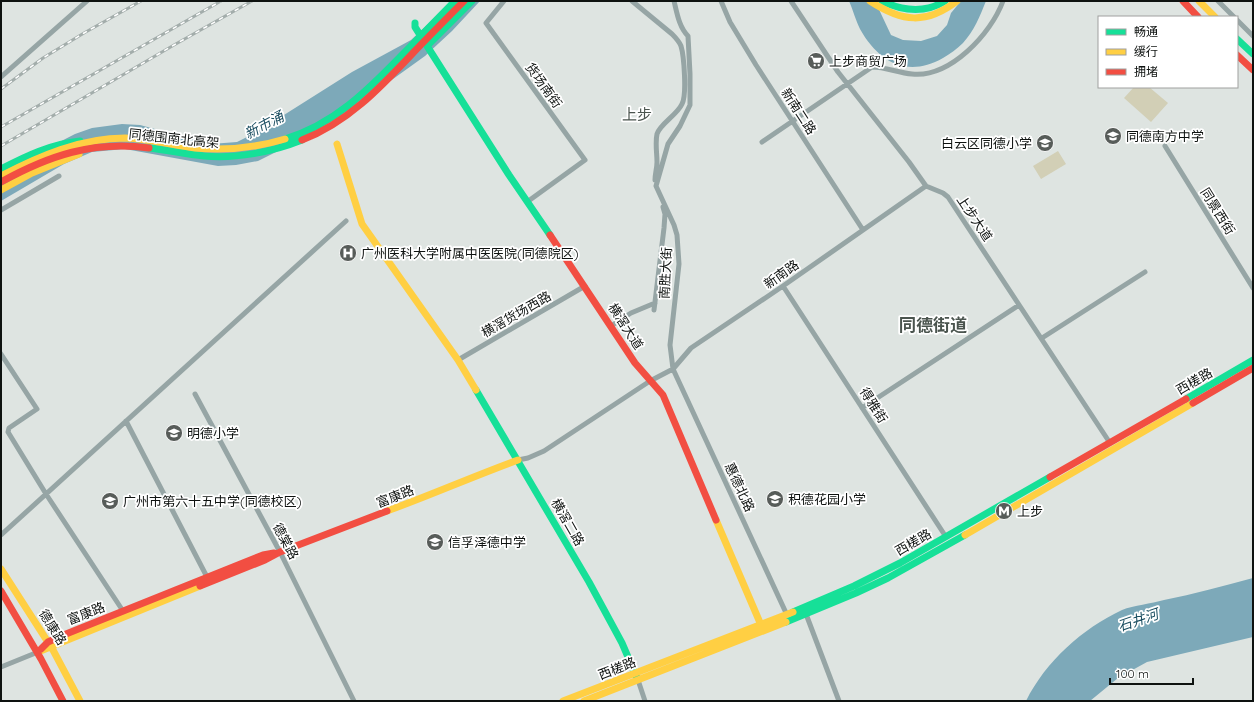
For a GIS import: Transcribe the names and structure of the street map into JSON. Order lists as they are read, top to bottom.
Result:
{
  "streets": {
    "main road": [
      "同德围南北高架",
      "横滘大道",
      "西槎路",
      "富康路",
      "横滘二路",
      "德康路"
    ],
    "street": [
      "货场南街",
      "新南二路",
      "同景西街",
      "上步大道",
      "南胜大街",
      "新南路",
      "横滘货场西路",
      "得雅街",
      "惠德北路",
      "德棠路"
    ]
  },
  "crossings": [
    ["货场南街", "横滘大道"],
    ["新南二路", "新南路"],
    ["上步大道", "新南路"],
    ["上步大道", "西槎路"],
    ["南胜大街", "新南路"],
    ["南胜大街", "惠德北路"],
    ["新南路", "横滘大道"],
    ["新南路", "得雅街"],
    ["新南路", "惠德北路"],
    ["新南路", "富康路"],
    ["新南路", "横滘二路"],
    ["横滘货场西路", "横滘大道"],
    ["横滘货场西路", "横滘二路"],
    ["横滘大道", "西槎路"],
    ["西槎路", "得雅街"],
    ["西槎路", "惠德北路"],
    ["西槎路", "横滘二路"],
    ["富康路", "横滘二路"],
    ["富康路", "德棠路"],
    ["富康路", "德康路"]
  ],
  "districts": ["上步", "同德街道"],
  "water": ["新市涌", "石井河"],
  "places": {
    "supermarket": ["上步商贸广场"],
    "school or university": [
      "同德南方中学",
      "白云区同德小学",
      "明德小学",
      "积德花园小学",
      "广州市第六十五中学(同德校区)",
      "信孚泽德中学"
    ],
    "hospital": ["广州医科大学附属中医医院(同德院区)"],
    "metro station": ["上步"]
  },
  "legend": ["畅通", "缓行", "拥堵"],
  "scale_bar": "100 m"
}
